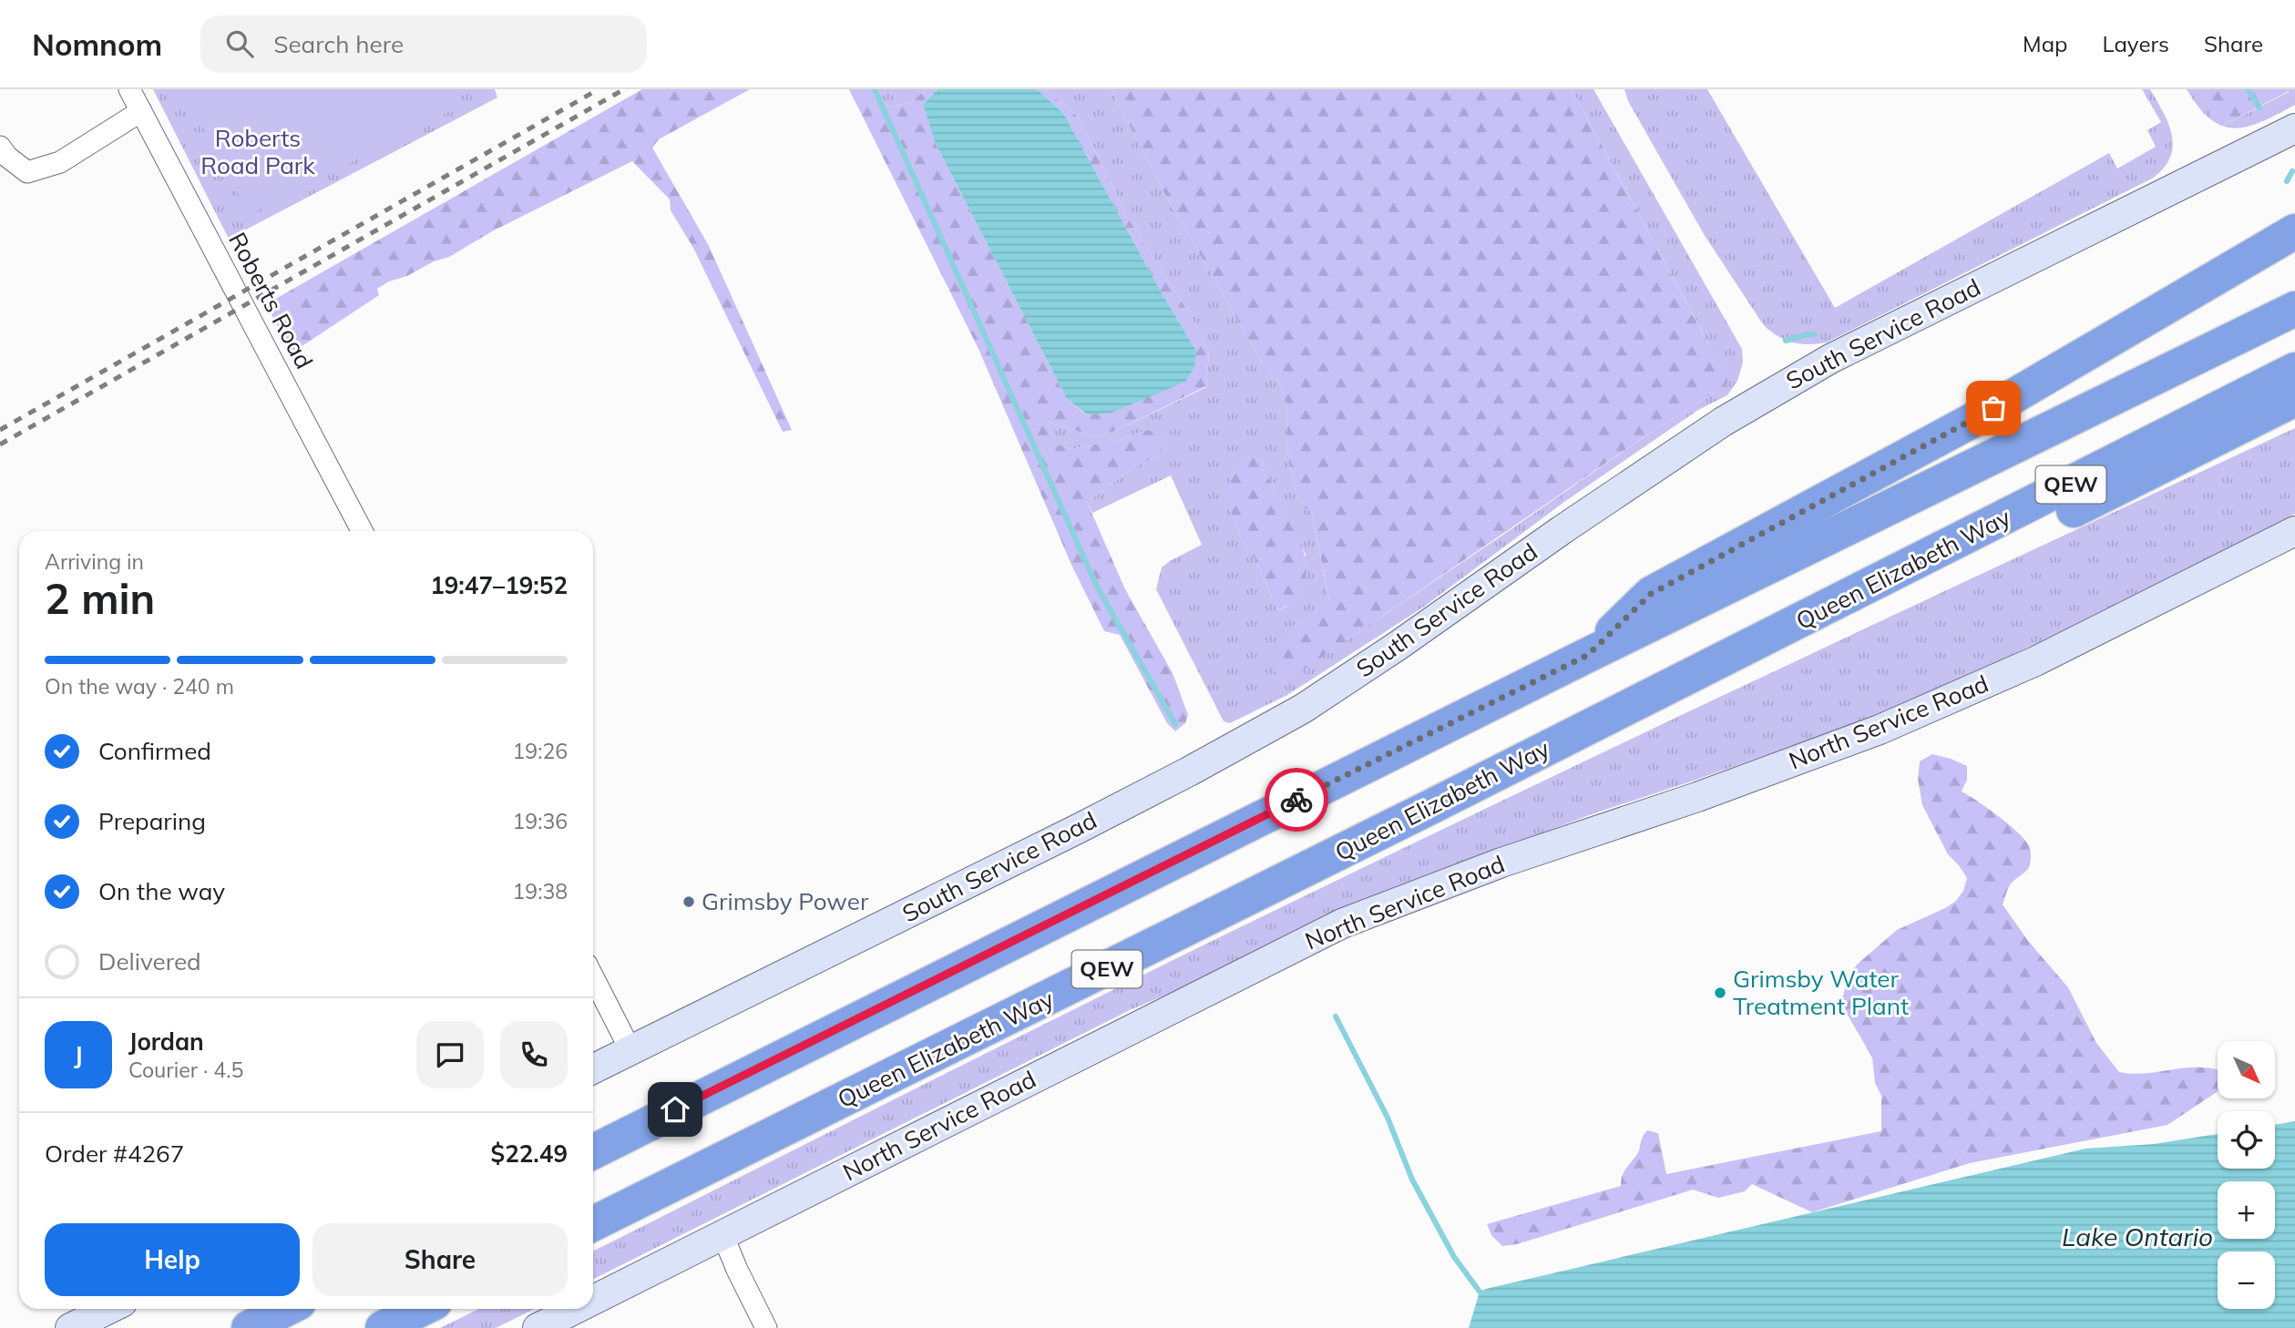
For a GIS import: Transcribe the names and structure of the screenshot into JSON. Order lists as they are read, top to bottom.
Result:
{
  "streets": {
    "highway": ["QEW", "Queen Elizabeth Way"],
    "street": ["Roberts Road", "South Service Road", "North Service Road"]
  },
  "water": ["Lake Ontario"],
  "parks": ["Roberts Road Park"],
  "places": ["Grimsby Power", "Grimsby Water Treatment Plant"],
  "north": "bottom right",
  "page": {
    "header": "Nomnom",
    "search": "Search here",
    "nav": ["Map", "Layers", "Share"],
    "heading": ["2 min", "Arriving in", "19:47–19:52"],
    "panel": [
      "Jordan",
      "Courier · 4.5",
      "Order #4267",
      "$22.49"
    ],
    "bar": "On the way · 240 m",
    "list": [
      ["Confirmed", "19:26"],
      ["Preparing", "19:36"],
      ["On the way", "19:38"],
      "Delivered"
    ],
    "round": "J",
    "map_buttons": ["+", "−"],
    "buttons": ["Help", "Share"]
  }
}
